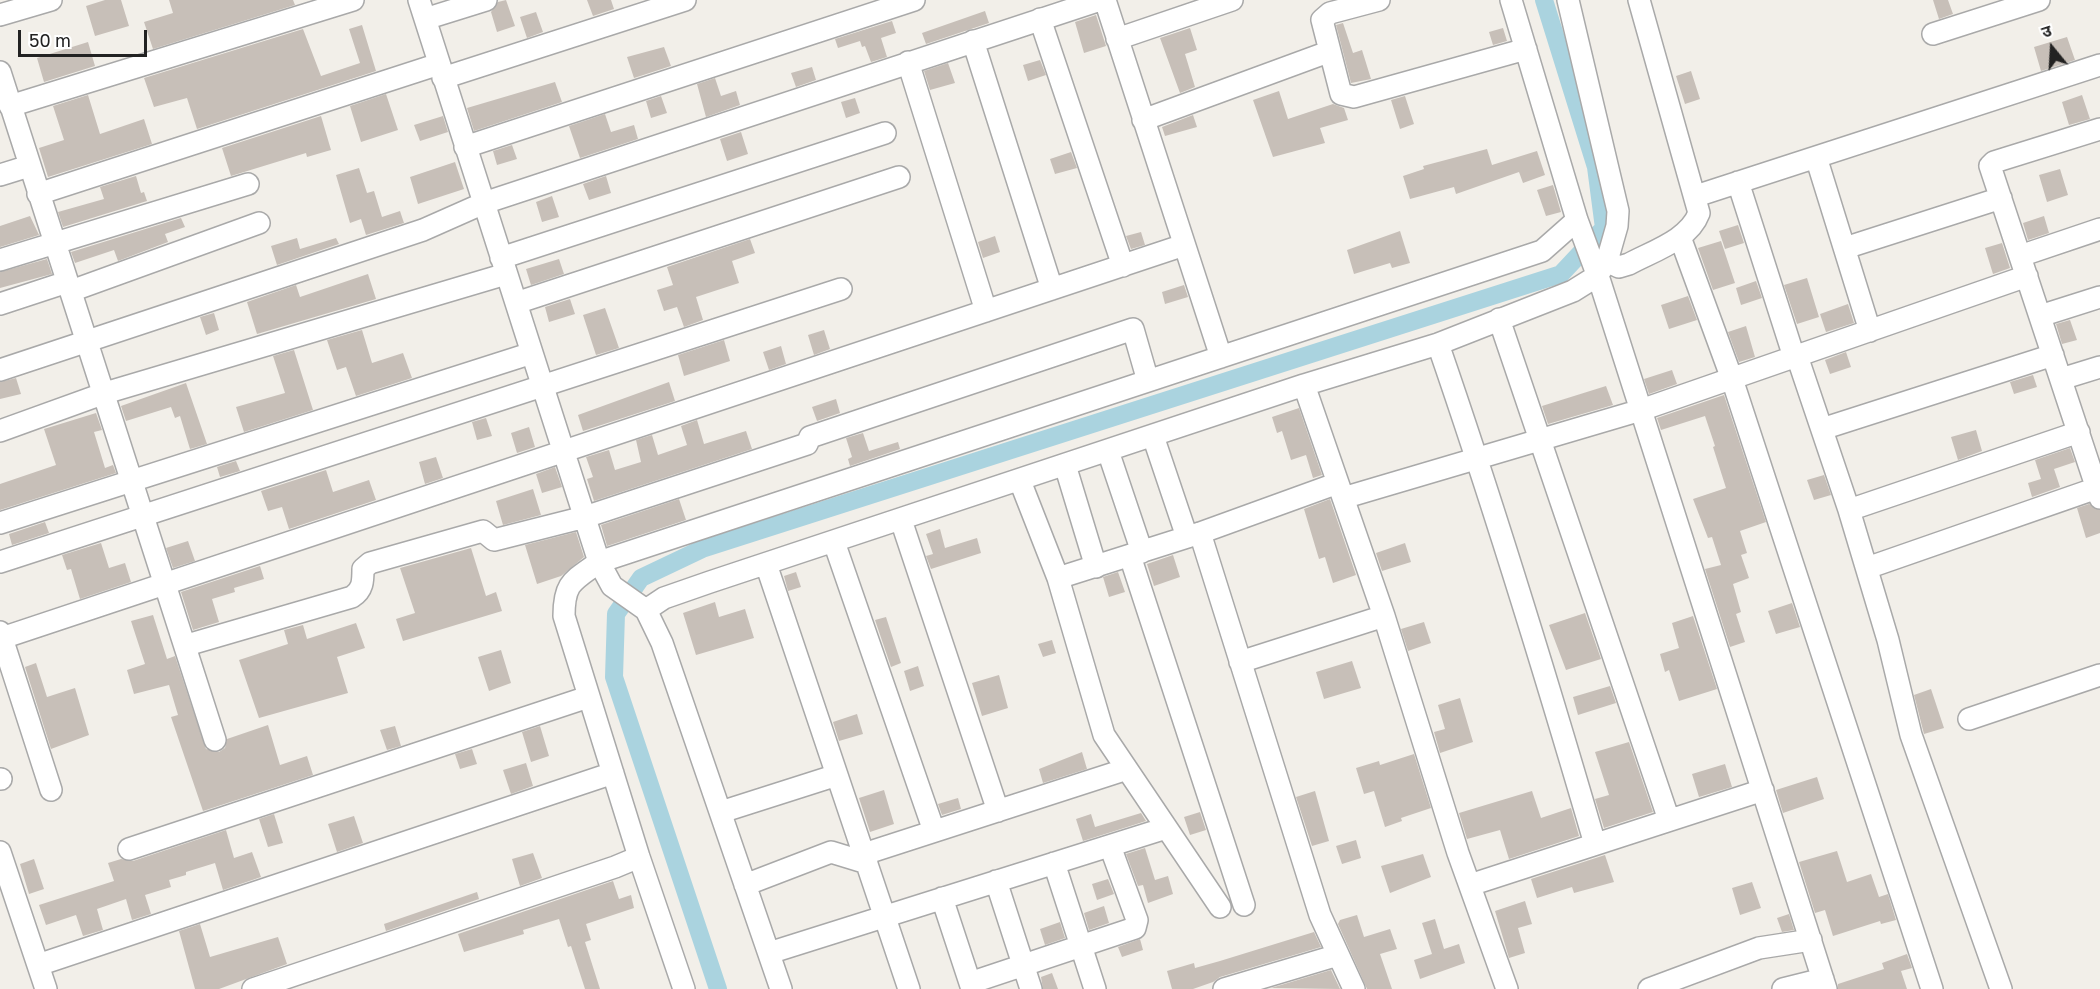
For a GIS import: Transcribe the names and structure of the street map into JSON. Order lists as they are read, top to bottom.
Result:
{
  "scale_bar": "50 m",
  "north": "top"
}
